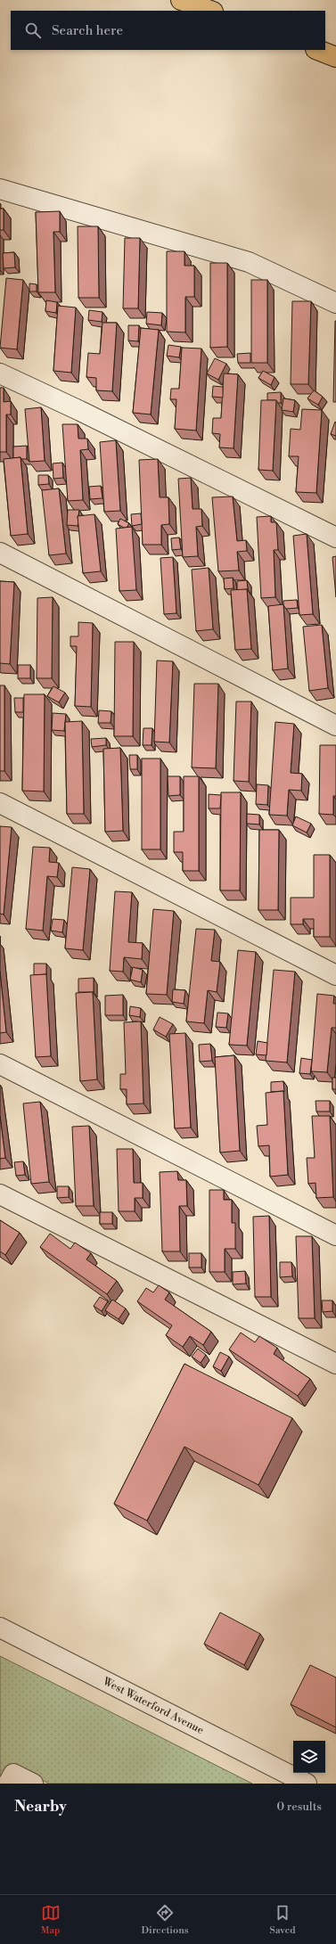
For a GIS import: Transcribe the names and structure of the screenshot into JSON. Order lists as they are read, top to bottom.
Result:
{
  "streets": {
    "street": ["West Waterford Avenue"]
  },
  "page": {
    "search": "Search here",
    "heading": ["Nearby", "0 results"],
    "nav": ["Map", "Directions", "Saved"]
  }
}
